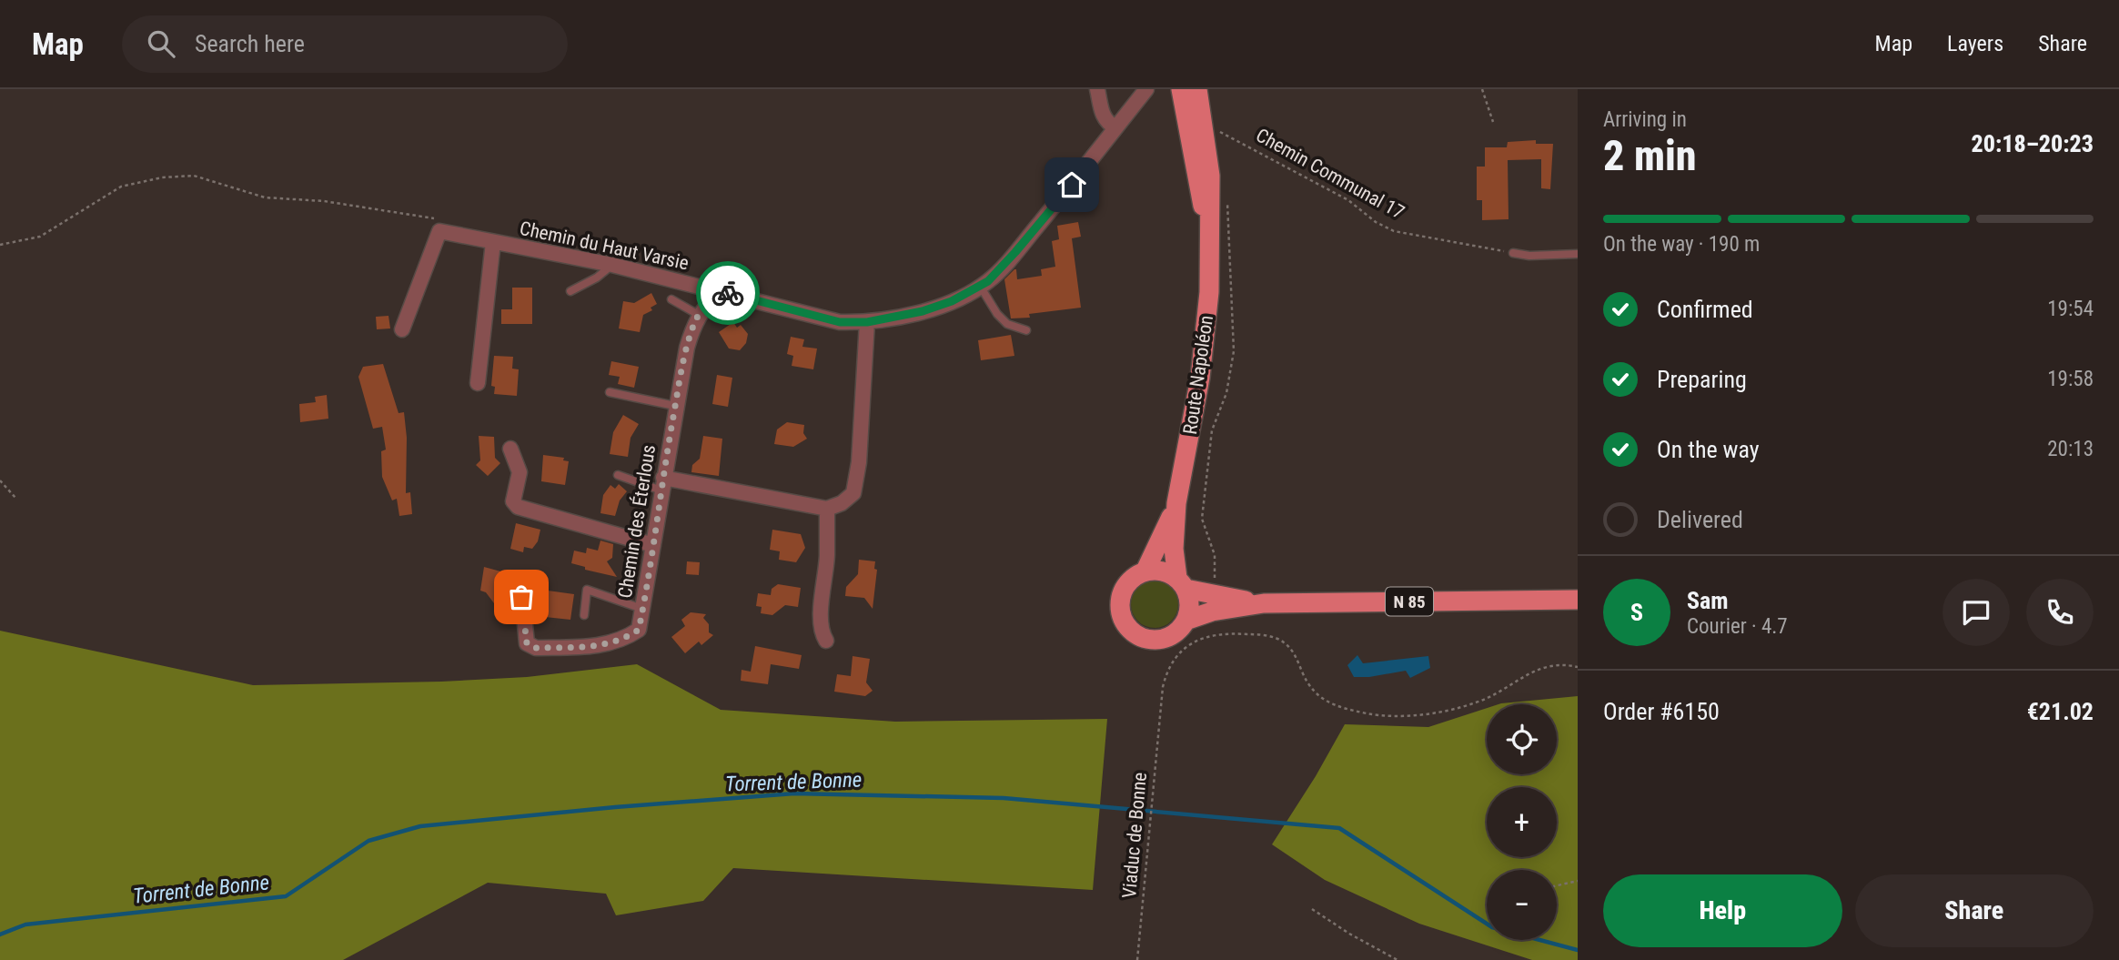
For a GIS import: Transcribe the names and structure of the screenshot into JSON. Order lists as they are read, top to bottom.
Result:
{
  "streets": {
    "main road": ["Route Napoléon", "N 85"],
    "street": ["Chemin du Haut Varsie", "Chemin des Éterlous"],
    "path": ["Chemin Communal 17", "Viaduc de Bonne"]
  },
  "crossings": [
    ["Chemin du Haut Varsie", "Chemin des Éterlous"],
    ["Route Napoléon", "N 85"]
  ],
  "water": ["Torrent de Bonne"],
  "page": {
    "header": "Map",
    "search": "Search here",
    "nav": ["Map", "Layers", "Share"],
    "heading": ["2 min", "Arriving in", "20:18–20:23"],
    "panel": [
      "Sam",
      "Courier · 4.7",
      "Order #6150",
      "€21.02"
    ],
    "bar": "On the way · 190 m",
    "list": [
      ["Confirmed", "19:54"],
      ["Preparing", "19:58"],
      ["On the way", "20:13"],
      "Delivered"
    ],
    "round": "S",
    "map_buttons": ["+", "−"],
    "buttons": ["Help", "Share"]
  }
}
